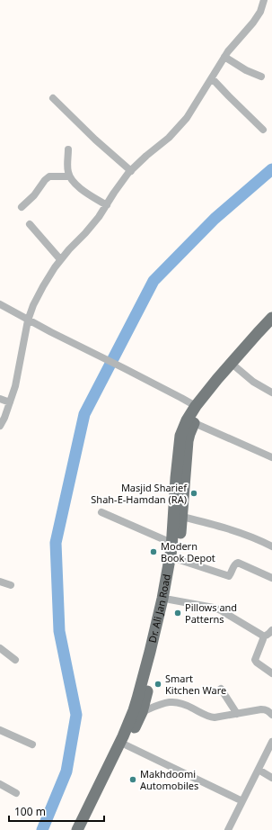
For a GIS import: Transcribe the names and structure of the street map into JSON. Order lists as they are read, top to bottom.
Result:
{
  "streets": {
    "main road": ["Dr. Ali Jan Road"]
  },
  "places": [
    "Masjid Sharief Shah-E-Hamdan (RA)",
    "Modern Book Depot",
    "Pillows and Patterns",
    "Smart Kitchen Ware",
    "Makhdoomi Automobiles"
  ],
  "scale_bar": "100 m"
}
